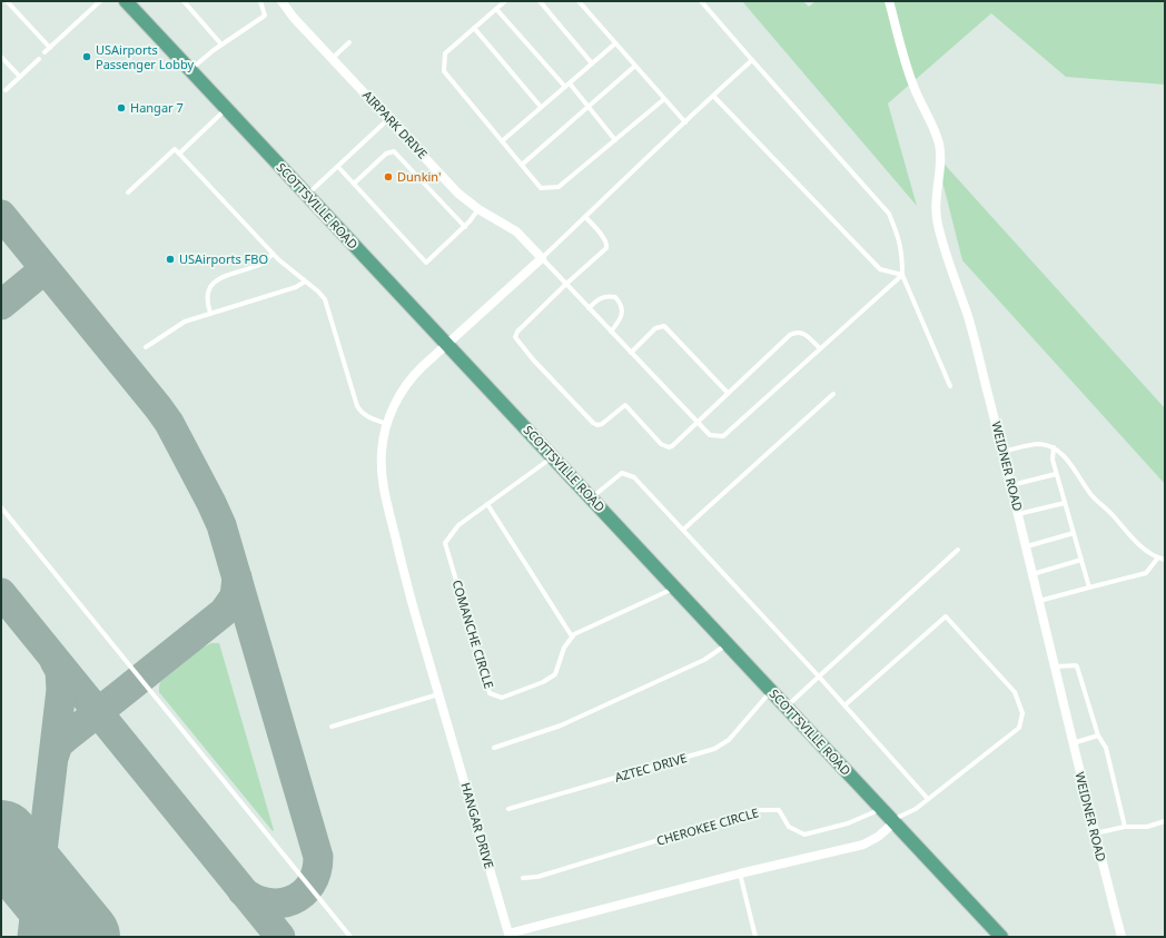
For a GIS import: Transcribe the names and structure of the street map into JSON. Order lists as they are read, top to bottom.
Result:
{
  "streets": {
    "main road": ["SCOTTSVILLE ROAD"],
    "street": ["AIRPARK DRIVE", "WEIDNER ROAD", "HANGAR DRIVE"],
    "lane": ["COMANCHE CIRCLE", "AZTEC DRIVE", "CHEROKEE CIRCLE"]
  },
  "crossings": [
    ["SCOTTSVILLE ROAD", "COMANCHE CIRCLE"],
    ["SCOTTSVILLE ROAD", "AZTEC DRIVE"],
    ["SCOTTSVILLE ROAD", "HANGAR DRIVE"],
    ["SCOTTSVILLE ROAD", "CHEROKEE CIRCLE"]
  ],
  "places": [
    "USAirports Passenger Lobby",
    "Hangar 7",
    "Dunkin'",
    "USAirports FBO"
  ]
}
